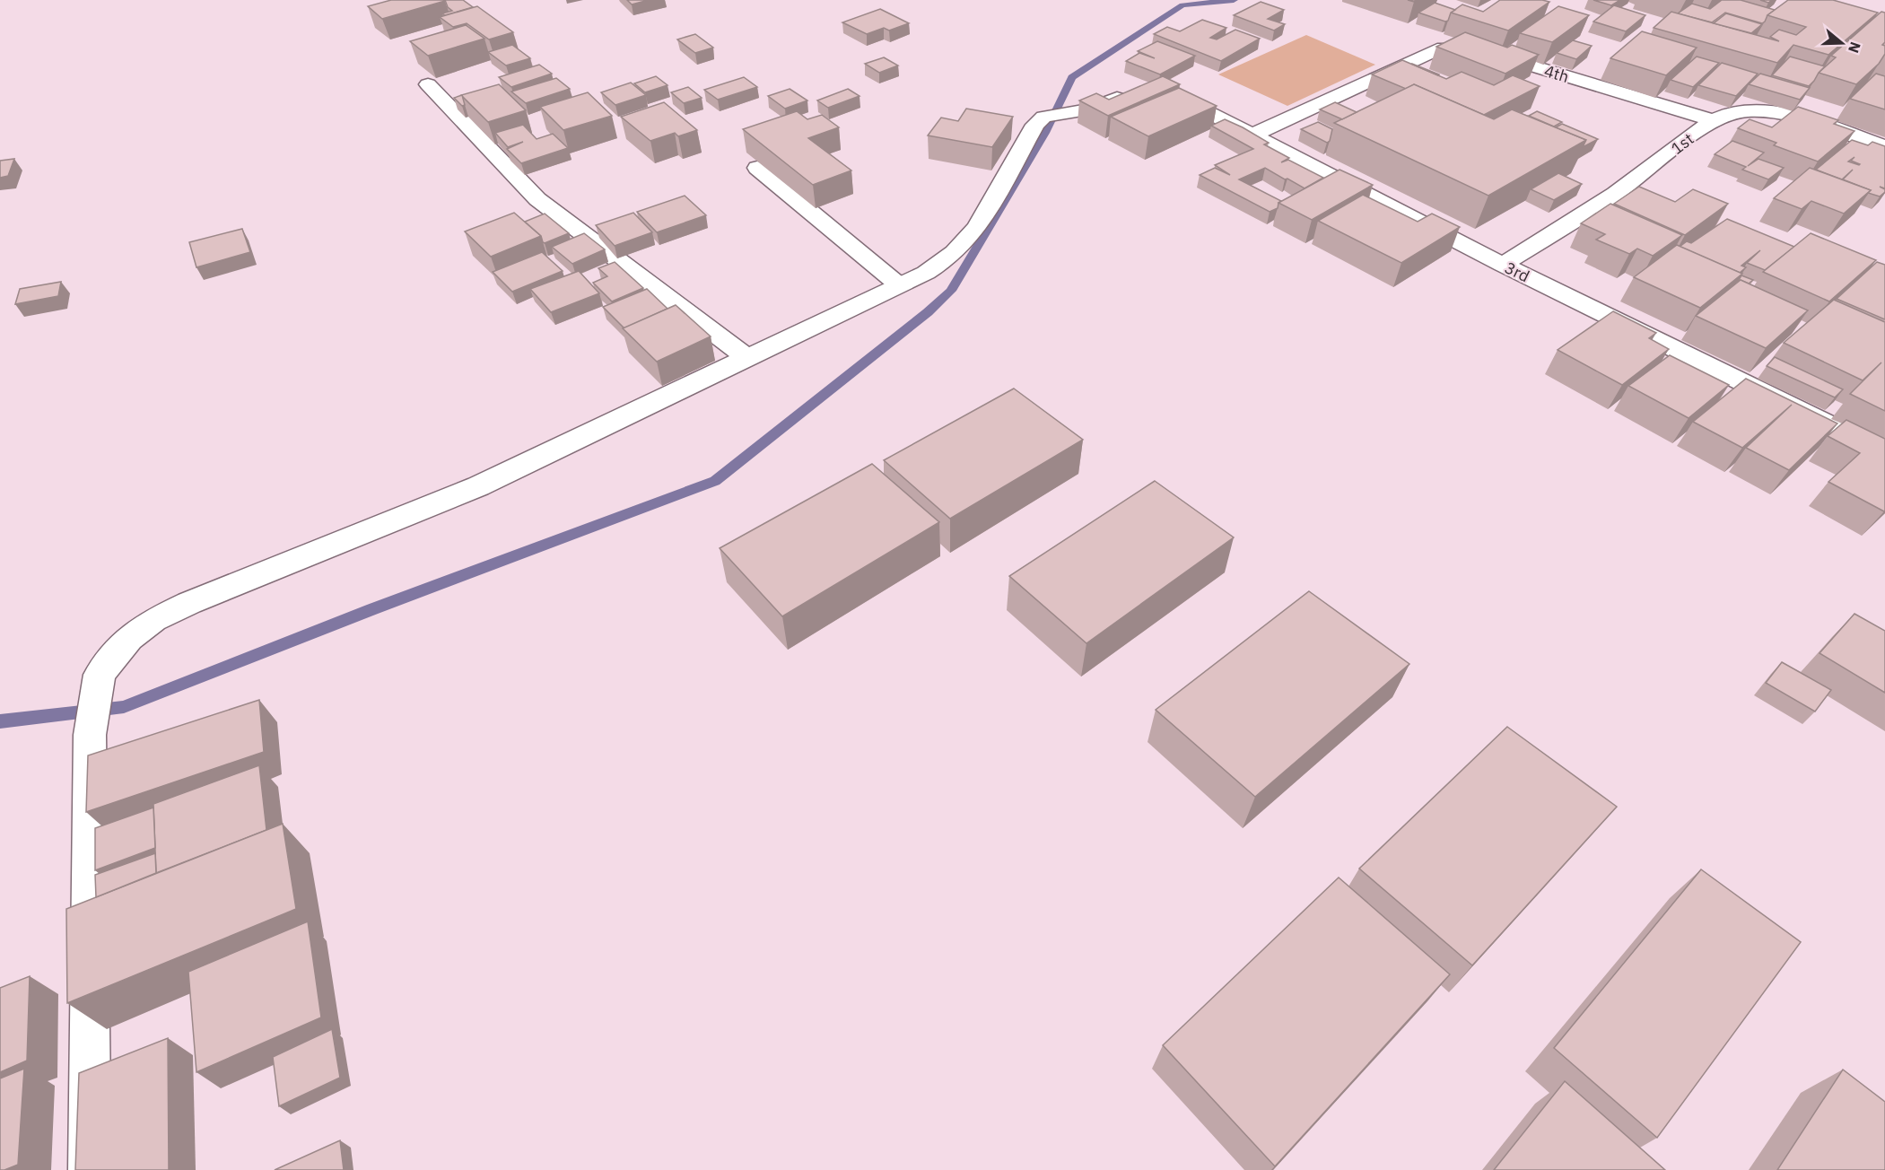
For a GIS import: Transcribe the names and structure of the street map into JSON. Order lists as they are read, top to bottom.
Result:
{
  "streets": {
    "street": ["4th", "1st", "3rd"]
  },
  "crossings": [
    ["4th", "1st"],
    ["4th", "3rd"],
    ["1st", "3rd"]
  ],
  "north": "right"
}
